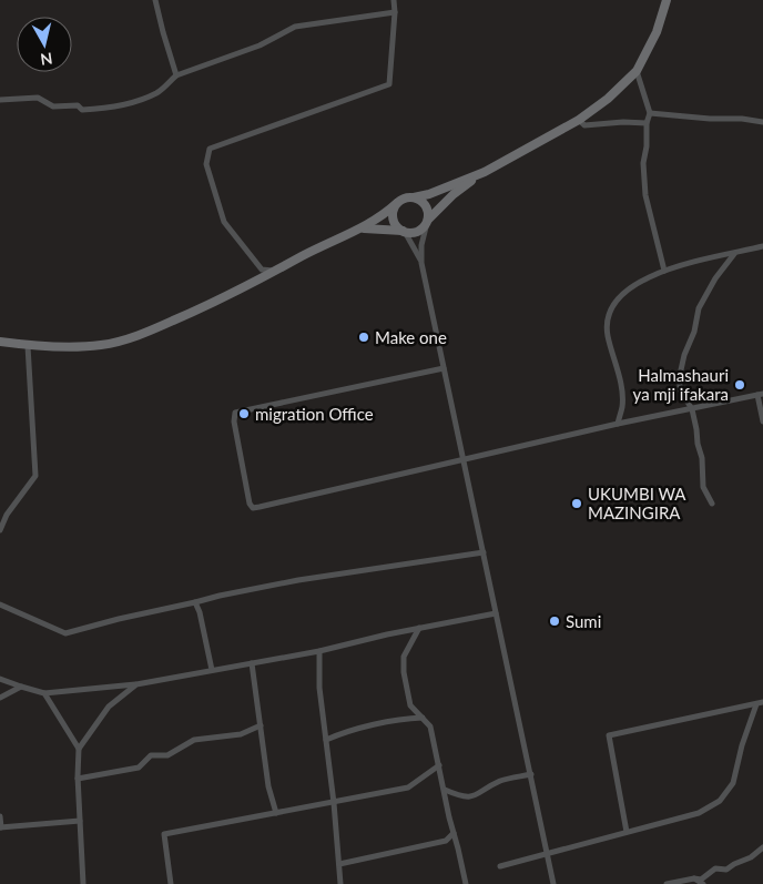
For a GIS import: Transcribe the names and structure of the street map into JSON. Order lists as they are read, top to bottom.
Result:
{
  "places": [
    "Make one",
    "Halmashauri ya mji ifakara",
    "migration Office",
    "UKUMBI WA MAZINGIRA",
    "Sumi"
  ],
  "north": "bottom"
}
